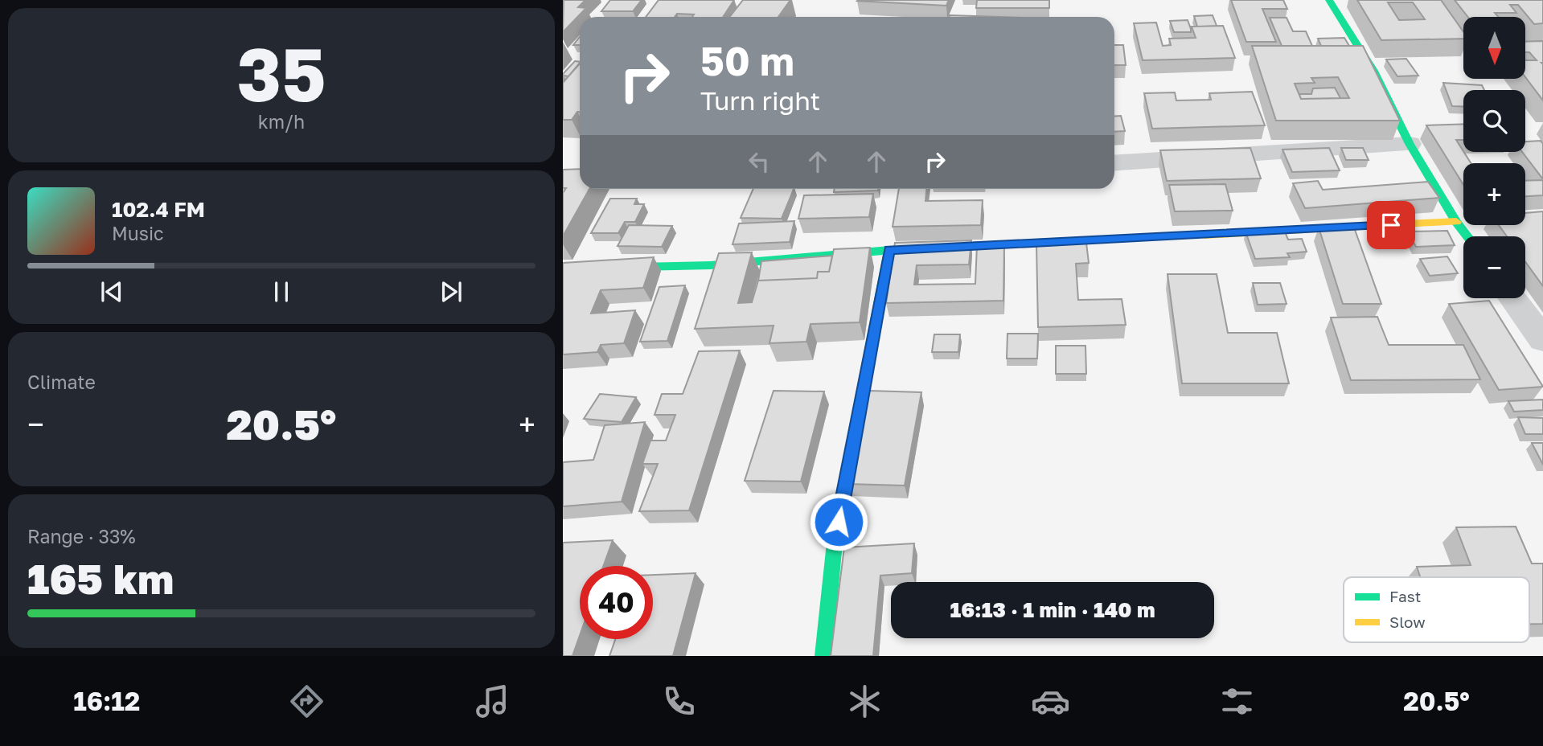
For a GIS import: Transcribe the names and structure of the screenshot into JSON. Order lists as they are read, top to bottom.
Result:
{
  "legend": ["Fast", "Slow"],
  "north": "bottom",
  "page": {
    "tile": [
      ["35", "km/h"],
      "Climate",
      ["Range · 33%", "165 km"]
    ],
    "map_buttons": ["+", "−"],
    "turn": ["50 m", "Turn right"],
    "song": ["102.4 FM", "Music"],
    "heat": ["−", "20.5°", "+"],
    "limit": "40",
    "trip": "16:13 · 1 min · 140 m",
    "tabs": ["16:12", "20.5°"]
  }
}
